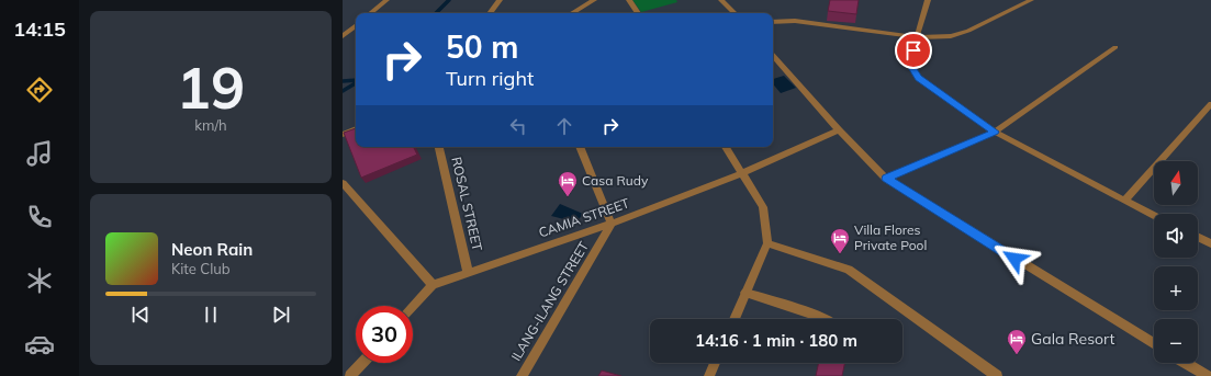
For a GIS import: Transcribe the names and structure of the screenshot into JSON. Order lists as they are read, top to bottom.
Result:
{
  "streets": {
    "street": ["ROSAL STREET", "CAMIA STREET", "ILANG-ILANG STREET"]
  },
  "crossings": [
    ["ROSAL STREET", "CAMIA STREET"],
    ["CAMIA STREET", "ILANG-ILANG STREET"]
  ],
  "places": {
    "hotel": ["Casa Rudy", "Villa Flores Private Pool", "Gala Resort"]
  },
  "north": "top",
  "page": {
    "tabs": "14:15",
    "tile": ["19", "km/h"],
    "turn": ["50 m", "Turn right"],
    "map_buttons": ["+", "−"],
    "song": ["Neon Rain", "Kite Club"],
    "limit": "30",
    "trip": "14:16 · 1 min · 180 m"
  }
}
